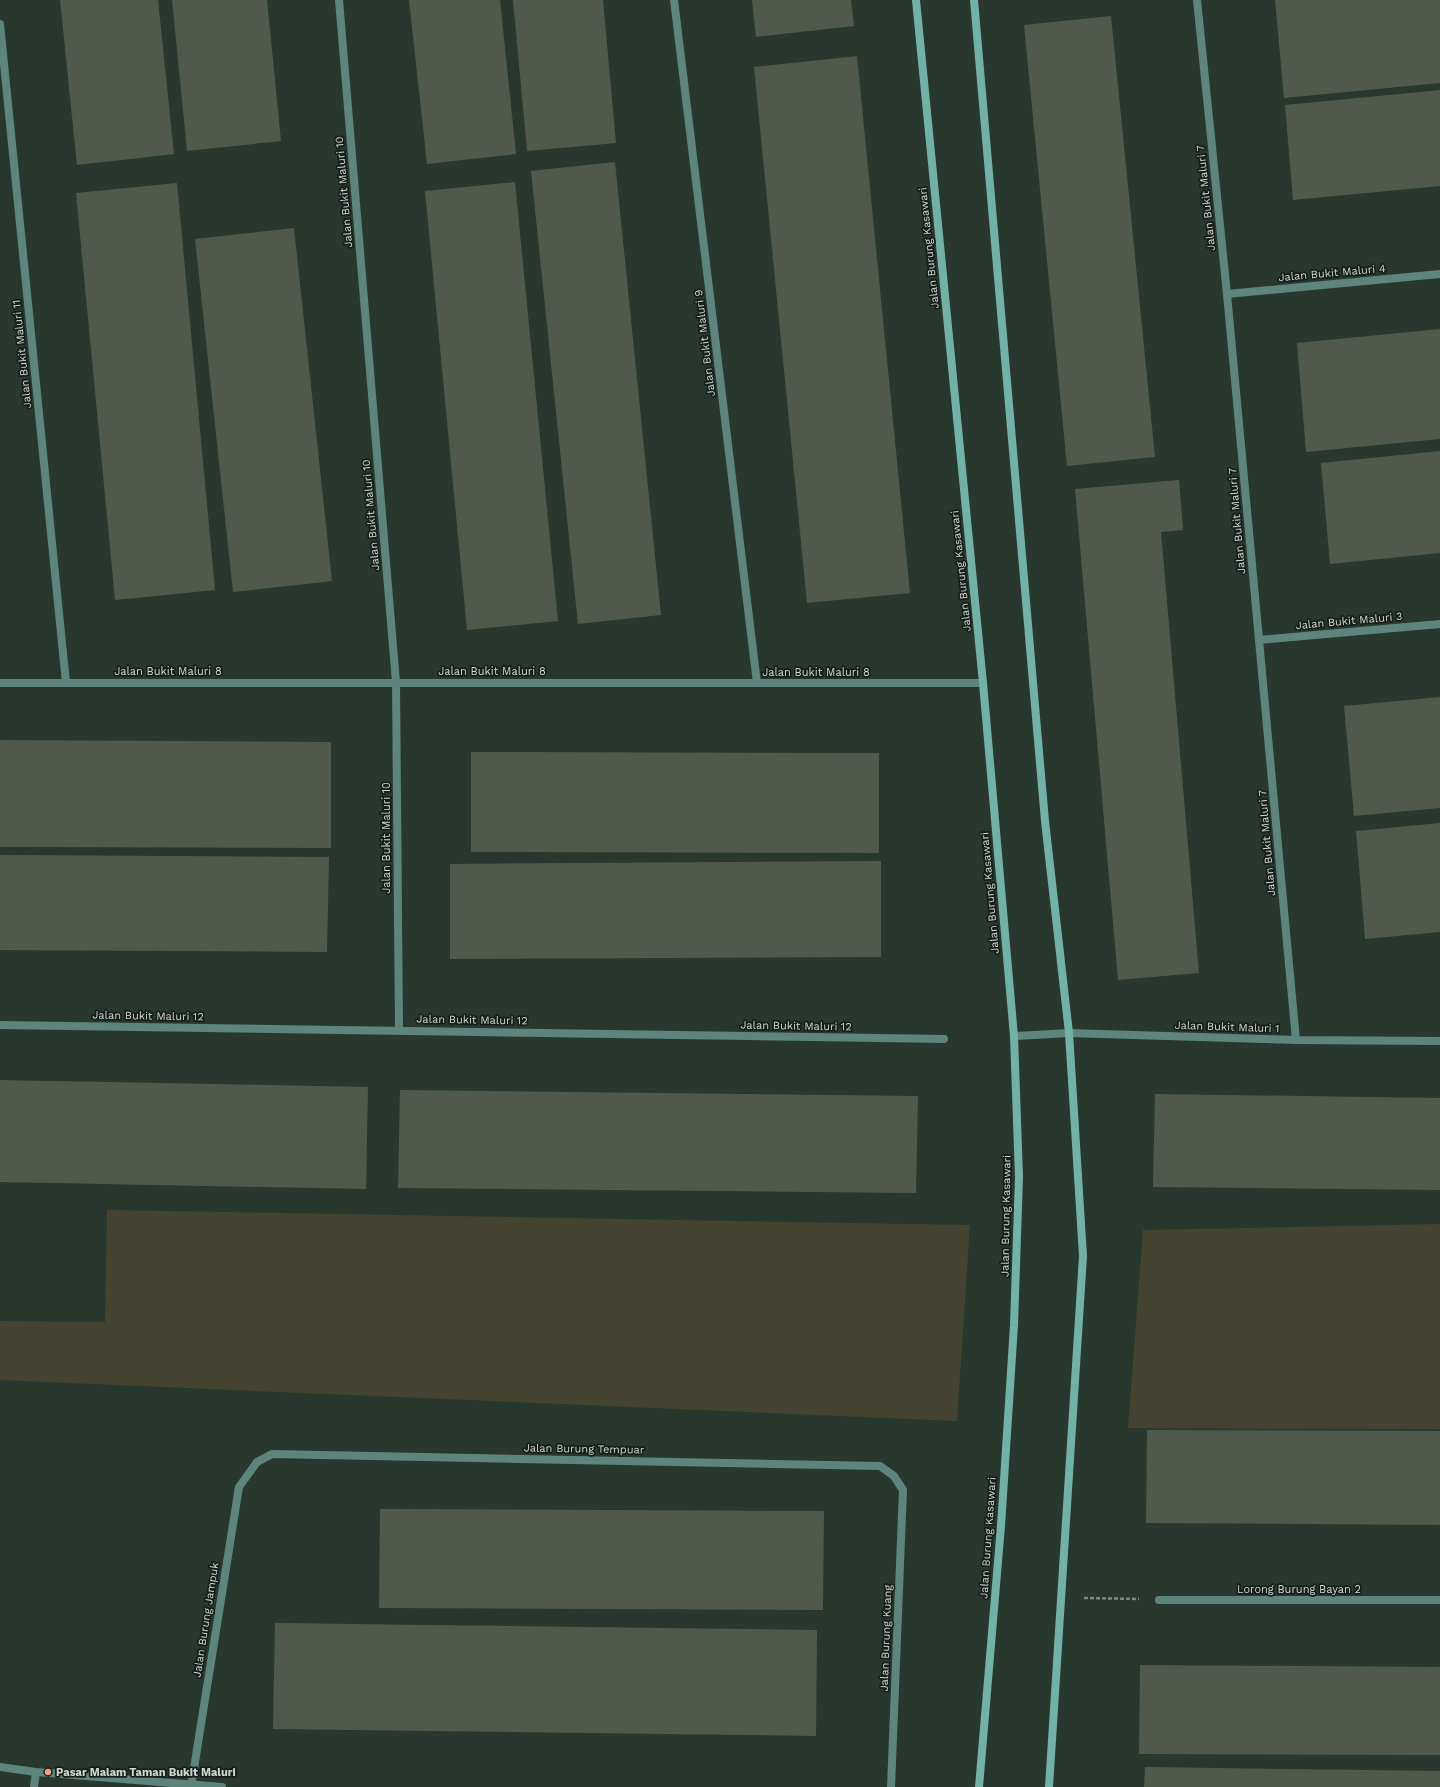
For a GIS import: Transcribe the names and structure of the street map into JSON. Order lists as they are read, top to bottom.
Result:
{
  "streets": {
    "street": [
      "Jalan Bukit Maluri 10",
      "Jalan Bukit Maluri 7",
      "Jalan Burung Kasawari",
      "Jalan Bukit Maluri 4",
      "Jalan Bukit Maluri 9",
      "Jalan Bukit Maluri 11",
      "Jalan Bukit Maluri 3",
      "Jalan Bukit Maluri 8",
      "Jalan Bukit Maluri 12",
      "Jalan Bukit Maluri 1",
      "Jalan Burung Tempuar",
      "Lorong Burung Bayan 2",
      "Jalan Burung Jampuk",
      "Jalan Burung Kuang"
    ]
  },
  "crossings": [
    ["Jalan Bukit Maluri 10", "Jalan Bukit Maluri 8"],
    ["Jalan Bukit Maluri 10", "Jalan Bukit Maluri 12"],
    ["Jalan Bukit Maluri 7", "Jalan Bukit Maluri 4"],
    ["Jalan Bukit Maluri 7", "Jalan Bukit Maluri 3"],
    ["Jalan Bukit Maluri 7", "Jalan Bukit Maluri 1"],
    ["Jalan Burung Kasawari", "Jalan Bukit Maluri 8"],
    ["Jalan Burung Kasawari", "Jalan Bukit Maluri 1"],
    ["Jalan Bukit Maluri 9", "Jalan Bukit Maluri 8"],
    ["Jalan Bukit Maluri 11", "Jalan Bukit Maluri 8"],
    ["Jalan Burung Tempuar", "Jalan Burung Jampuk"],
    ["Jalan Burung Tempuar", "Jalan Burung Kuang"]
  ],
  "places": ["Pasar Malam Taman Bukit Maluri"]
}
